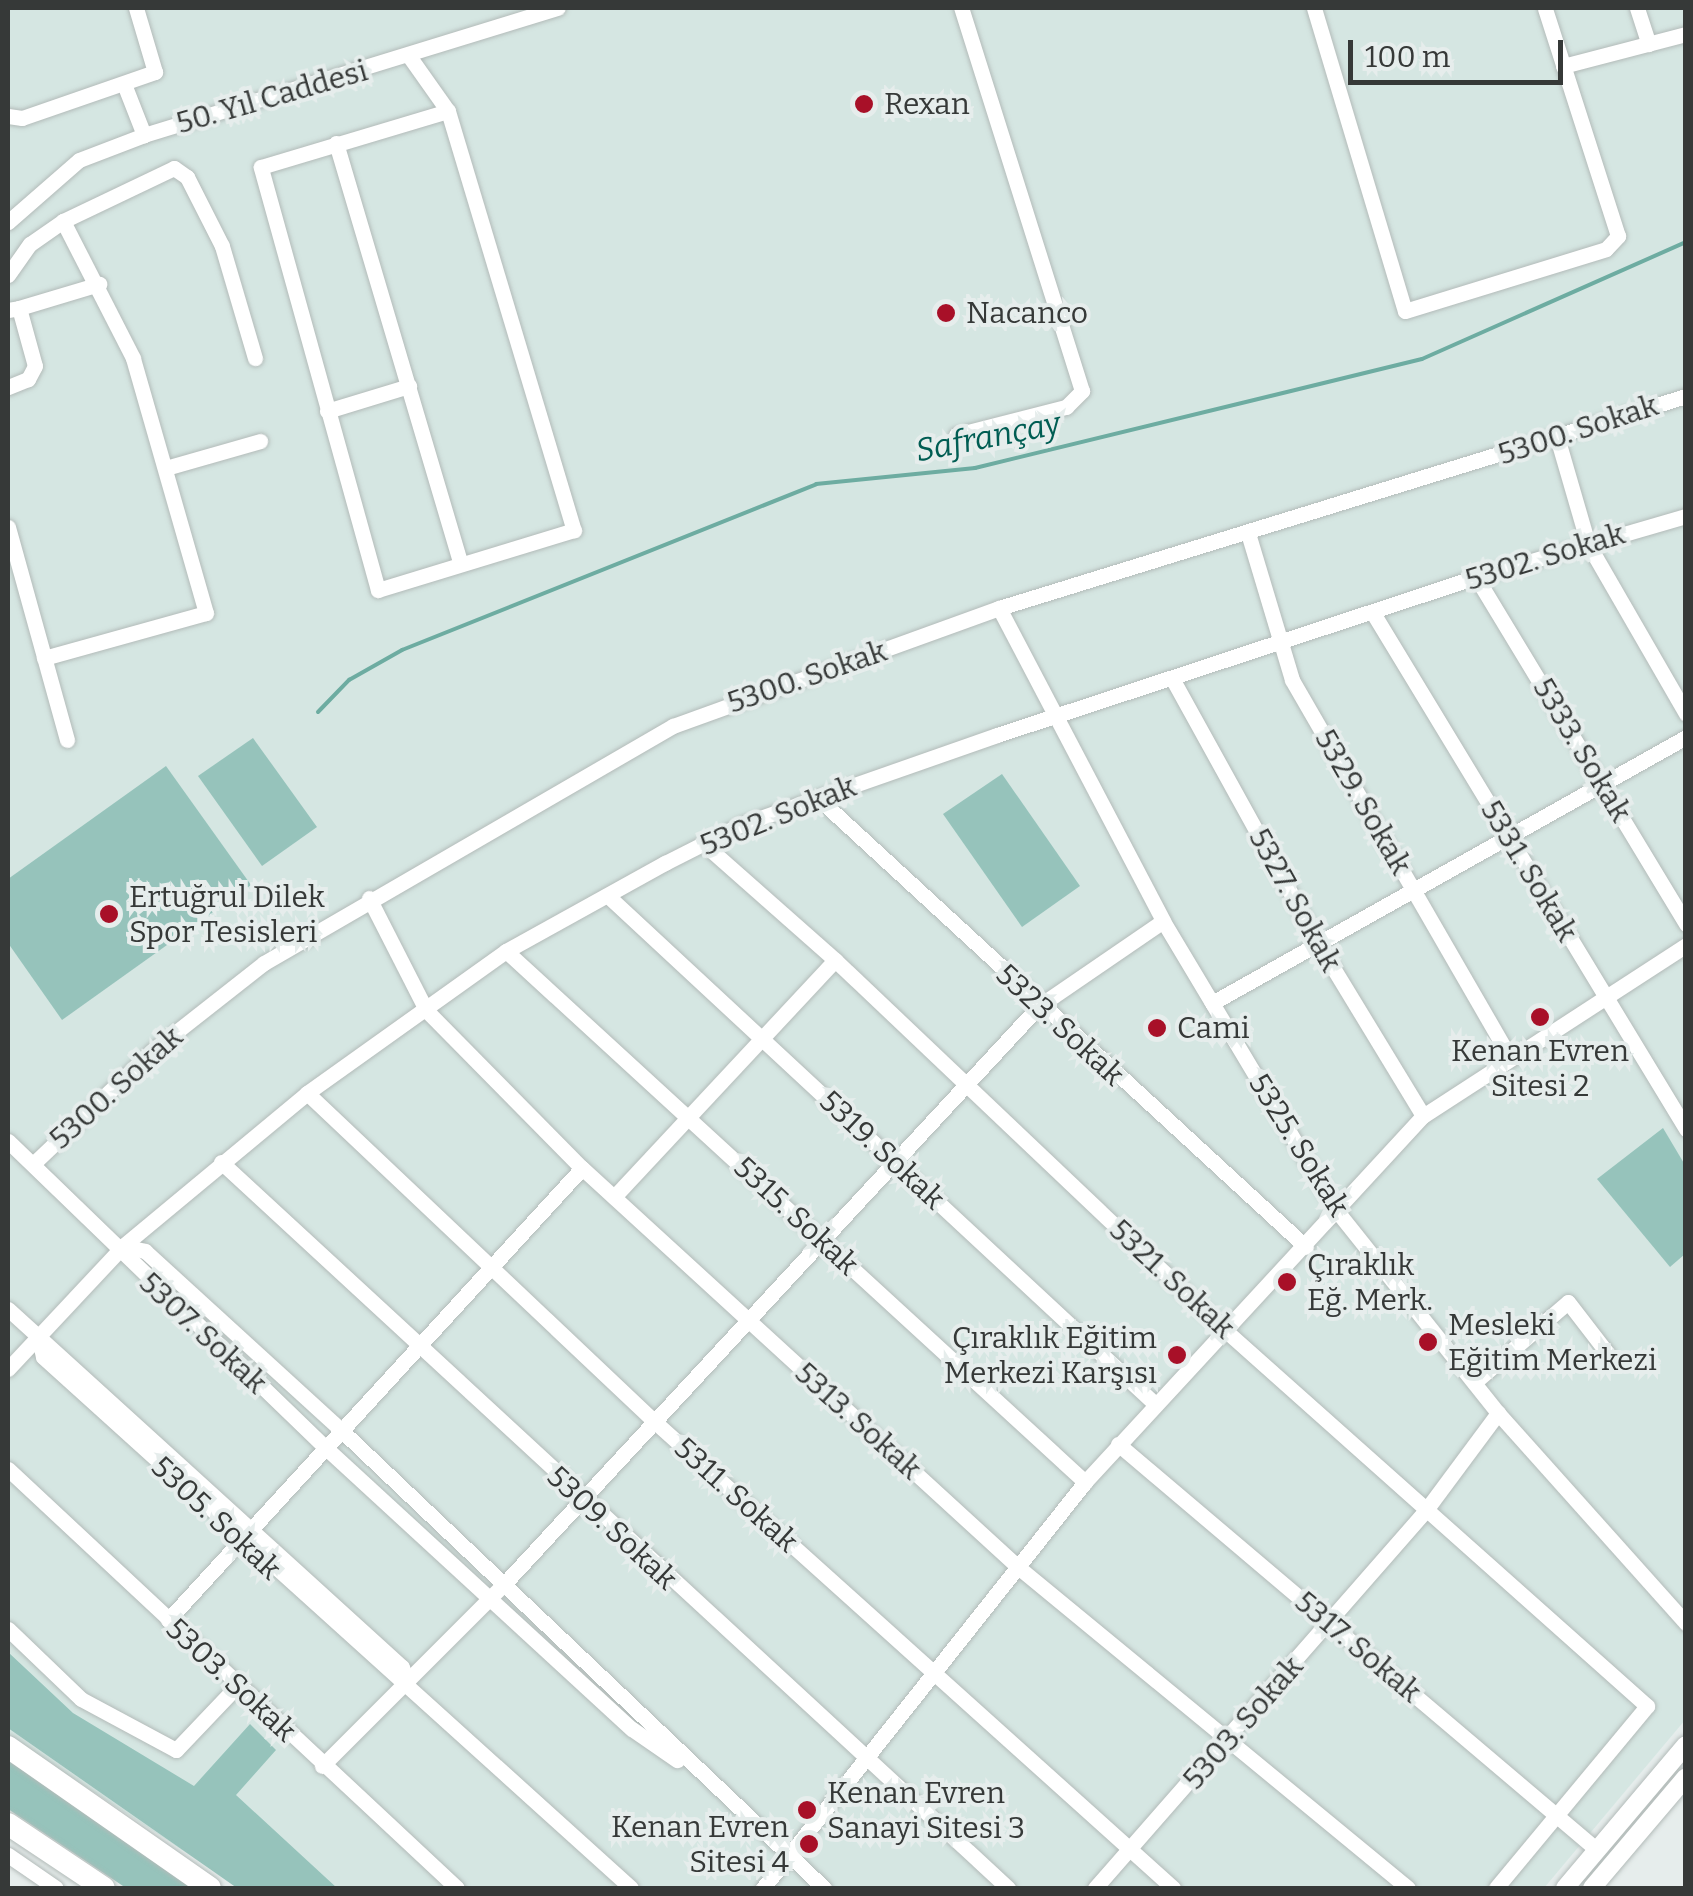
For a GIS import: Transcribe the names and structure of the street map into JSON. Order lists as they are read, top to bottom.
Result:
{
  "streets": {
    "street": [
      "50. Yıl Caddesi",
      "5300. Sokak",
      "5302. Sokak",
      "5333. Sokak",
      "5329. Sokak",
      "5331. Sokak",
      "5327. Sokak",
      "5323. Sokak",
      "5325. Sokak",
      "5319. Sokak",
      "5315. Sokak",
      "5321. Sokak",
      "5307. Sokak",
      "5313. Sokak",
      "5311. Sokak",
      "5305. Sokak",
      "5309. Sokak",
      "5317. Sokak",
      "5303. Sokak"
    ]
  },
  "crossings": [
    ["5300. Sokak", "5329. Sokak"],
    ["5300. Sokak", "5325. Sokak"],
    ["5300. Sokak", "5313. Sokak"],
    ["5302. Sokak", "5333. Sokak"],
    ["5302. Sokak", "5329. Sokak"],
    ["5302. Sokak", "5331. Sokak"],
    ["5302. Sokak", "5327. Sokak"],
    ["5302. Sokak", "5323. Sokak"],
    ["5302. Sokak", "5325. Sokak"],
    ["5302. Sokak", "5319. Sokak"],
    ["5302. Sokak", "5315. Sokak"],
    ["5302. Sokak", "5321. Sokak"],
    ["5302. Sokak", "5307. Sokak"],
    ["5302. Sokak", "5313. Sokak"],
    ["5302. Sokak", "5311. Sokak"],
    ["5302. Sokak", "5305. Sokak"],
    ["5302. Sokak", "5309. Sokak"],
    ["5325. Sokak", "5303. Sokak"],
    ["5321. Sokak", "5317. Sokak"],
    ["5321. Sokak", "5303. Sokak"],
    ["5313. Sokak", "5303. Sokak"],
    ["5311. Sokak", "5303. Sokak"],
    ["5317. Sokak", "5303. Sokak"]
  ],
  "water": ["Safrançay"],
  "places": [
    "Rexan",
    "Nacanco",
    "Ertuğrul Dilek Spor Tesisleri",
    "Kenan Evren Sitesi 2",
    "Cami",
    "Çıraklık Eğ. Merk.",
    "Mesleki Eğitim Merkezi",
    "Çıraklık Eğitim Merkezi Karşısı",
    "Kenan Evren Sanayi Sitesi 3",
    "Kenan Evren Sitesi 4"
  ],
  "scale_bar": "100 m"
}
